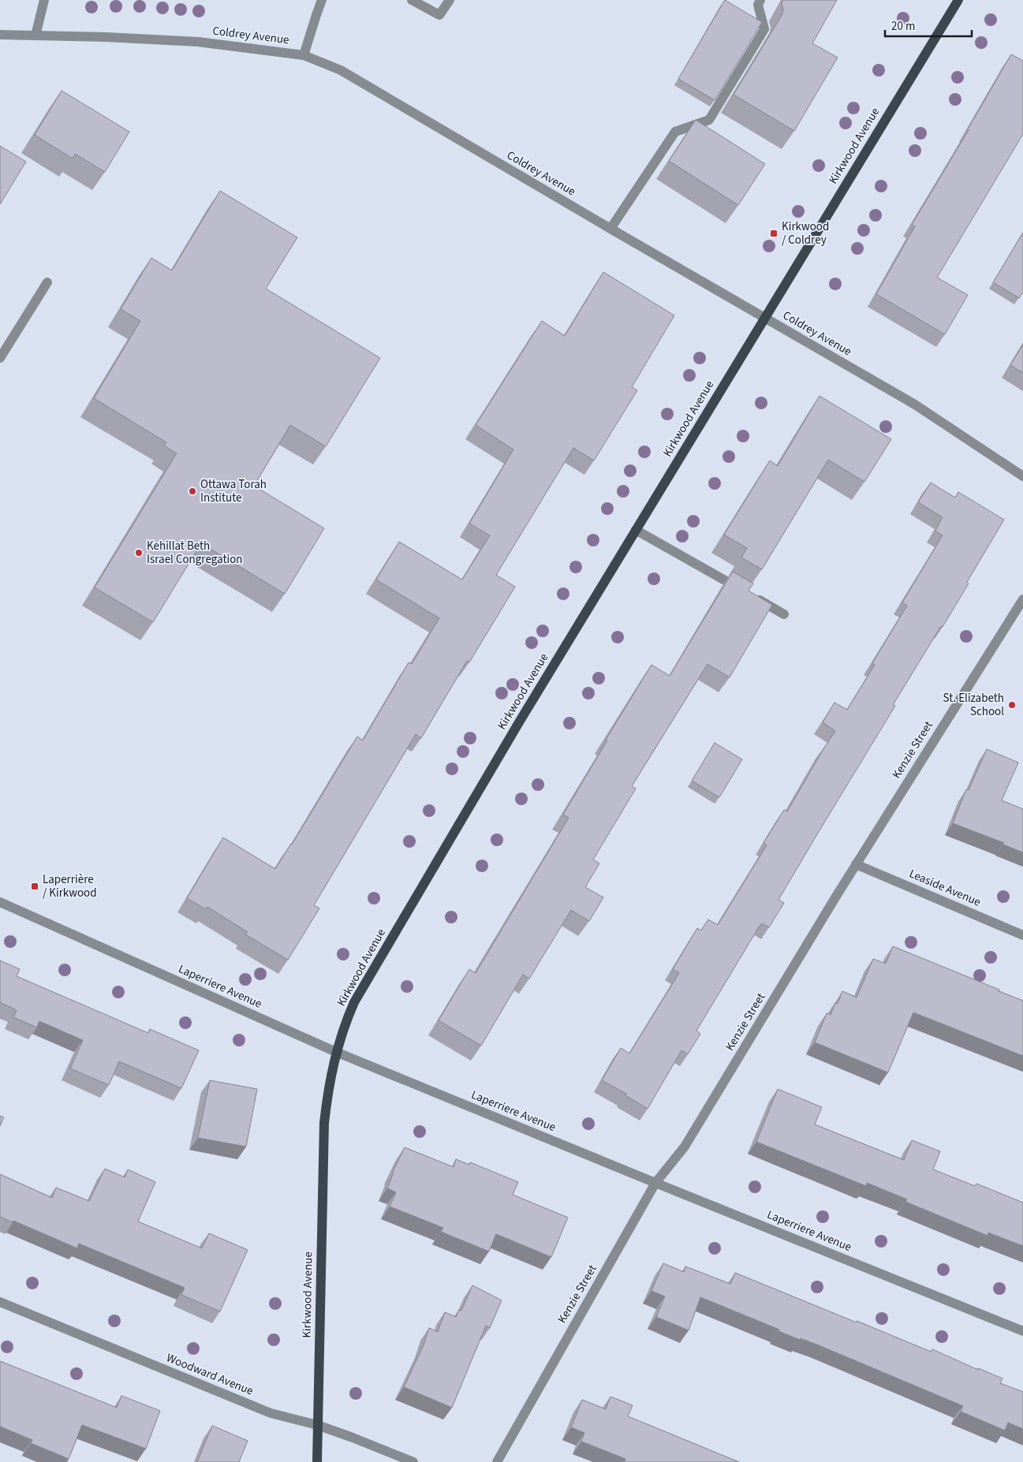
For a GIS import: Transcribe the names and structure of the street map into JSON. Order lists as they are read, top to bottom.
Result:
{
  "streets": {
    "main road": ["Kirkwood Avenue"],
    "street": [
      "Coldrey Avenue",
      "Kenzie Street",
      "Leaside Avenue",
      "Laperriere Avenue",
      "Woodward Avenue"
    ]
  },
  "crossings": [
    ["Coldrey Avenue", "Kirkwood Avenue"],
    ["Kirkwood Avenue", "Laperriere Avenue"],
    ["Kirkwood Avenue", "Woodward Avenue"],
    ["Kenzie Street", "Leaside Avenue"],
    ["Kenzie Street", "Laperriere Avenue"]
  ],
  "places": {
    "transit": ["Kirkwood / Coldrey", "Laperrière / Kirkwood"],
    "other": ["Ottawa Torah Institute", "Kehillat Beth Israel Congregation", "St. Elizabeth School"]
  },
  "scale_bar": "20 m"
}
